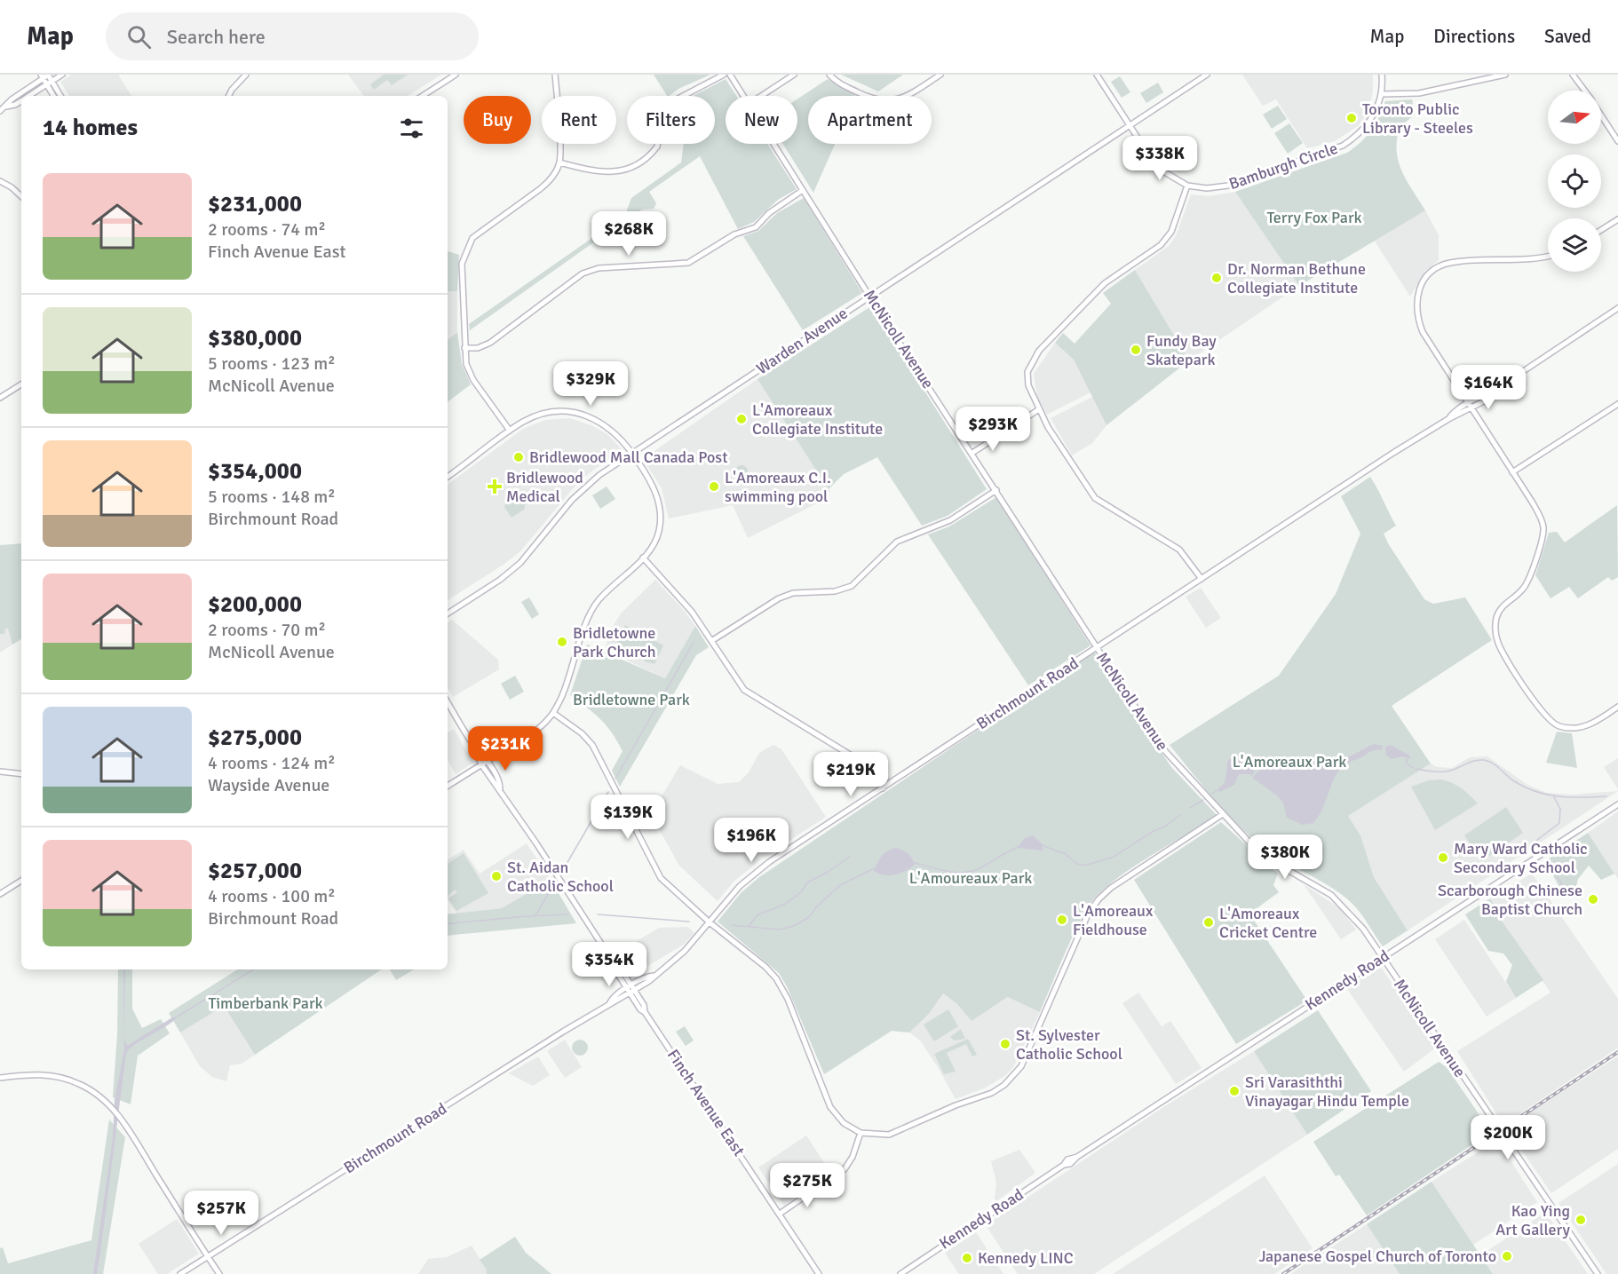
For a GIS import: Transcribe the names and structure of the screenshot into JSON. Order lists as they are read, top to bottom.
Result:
{
  "streets": {
    "street": [
      "Bamburgh Circle",
      "McNicoll Avenue",
      "Warden Avenue",
      "Birchmount Road",
      "Kennedy Road",
      "Finch Avenue East"
    ]
  },
  "crossings": [
    ["Bamburgh Circle", "Warden Avenue"],
    ["McNicoll Avenue", "Warden Avenue"],
    ["McNicoll Avenue", "Birchmount Road"],
    ["McNicoll Avenue", "Kennedy Road"],
    ["Birchmount Road", "Finch Avenue East"]
  ],
  "parks": [
    "Terry Fox Park",
    "Bridletowne Park",
    "L'Amoreaux Park",
    "L'Amoureaux Park",
    "Timberbank Park"
  ],
  "places": {
    "other": [
      "Toronto Public Library - Steeles",
      "Dr. Norman Bethune Collegiate Institute",
      "Fundy Bay Skatepark",
      "L'Amoreaux Collegiate Institute",
      "Bridlewood Mall Canada Post",
      "L'Amoreaux C.I. swimming pool",
      "Bridletowne Park Church",
      "Mary Ward Catholic Secondary School",
      "St. Aidan Catholic School",
      "Scarborough Chinese Baptist Church",
      "L'Amoreaux Fieldhouse",
      "L'Amoreaux Cricket Centre",
      "St. Sylvester Catholic School",
      "Sri Varasiththi Vinayagar Hindu Temple",
      "Kao Ying Art Gallery",
      "Japanese Gospel Church of Toronto",
      "Kennedy LINC"
    ],
    "health": ["Bridlewood Medical"]
  },
  "north": "right",
  "page": {
    "header": "Map",
    "search": "Search here",
    "nav": ["Map", "Directions", "Saved"],
    "chip": [
      "Buy",
      "Rent",
      "Filters",
      "New",
      "Apartment"
    ],
    "heading": "14 homes",
    "price": [
      "$338K",
      "$268K",
      "$329K",
      "$164K",
      "$293K",
      "$231K",
      "$219K",
      "$139K",
      "$196K",
      "$380K",
      "$354K",
      "$200K",
      "$275K",
      "$257K"
    ],
    "list": [
      {
        "name": "$231,000",
        "note": "2 rooms · 74 m² · Finch Avenue East"
      },
      {
        "name": "$380,000",
        "note": "5 rooms · 123 m² · McNicoll Avenue"
      },
      {
        "name": "$354,000",
        "note": "5 rooms · 148 m² · Birchmount Road"
      },
      {
        "name": "$200,000",
        "note": "2 rooms · 70 m² · McNicoll Avenue"
      },
      {
        "name": "$275,000",
        "note": "4 rooms · 124 m² · Wayside Avenue"
      },
      {
        "name": "$257,000",
        "note": "4 rooms · 100 m² · Birchmount Road"
      }
    ]
  }
}
